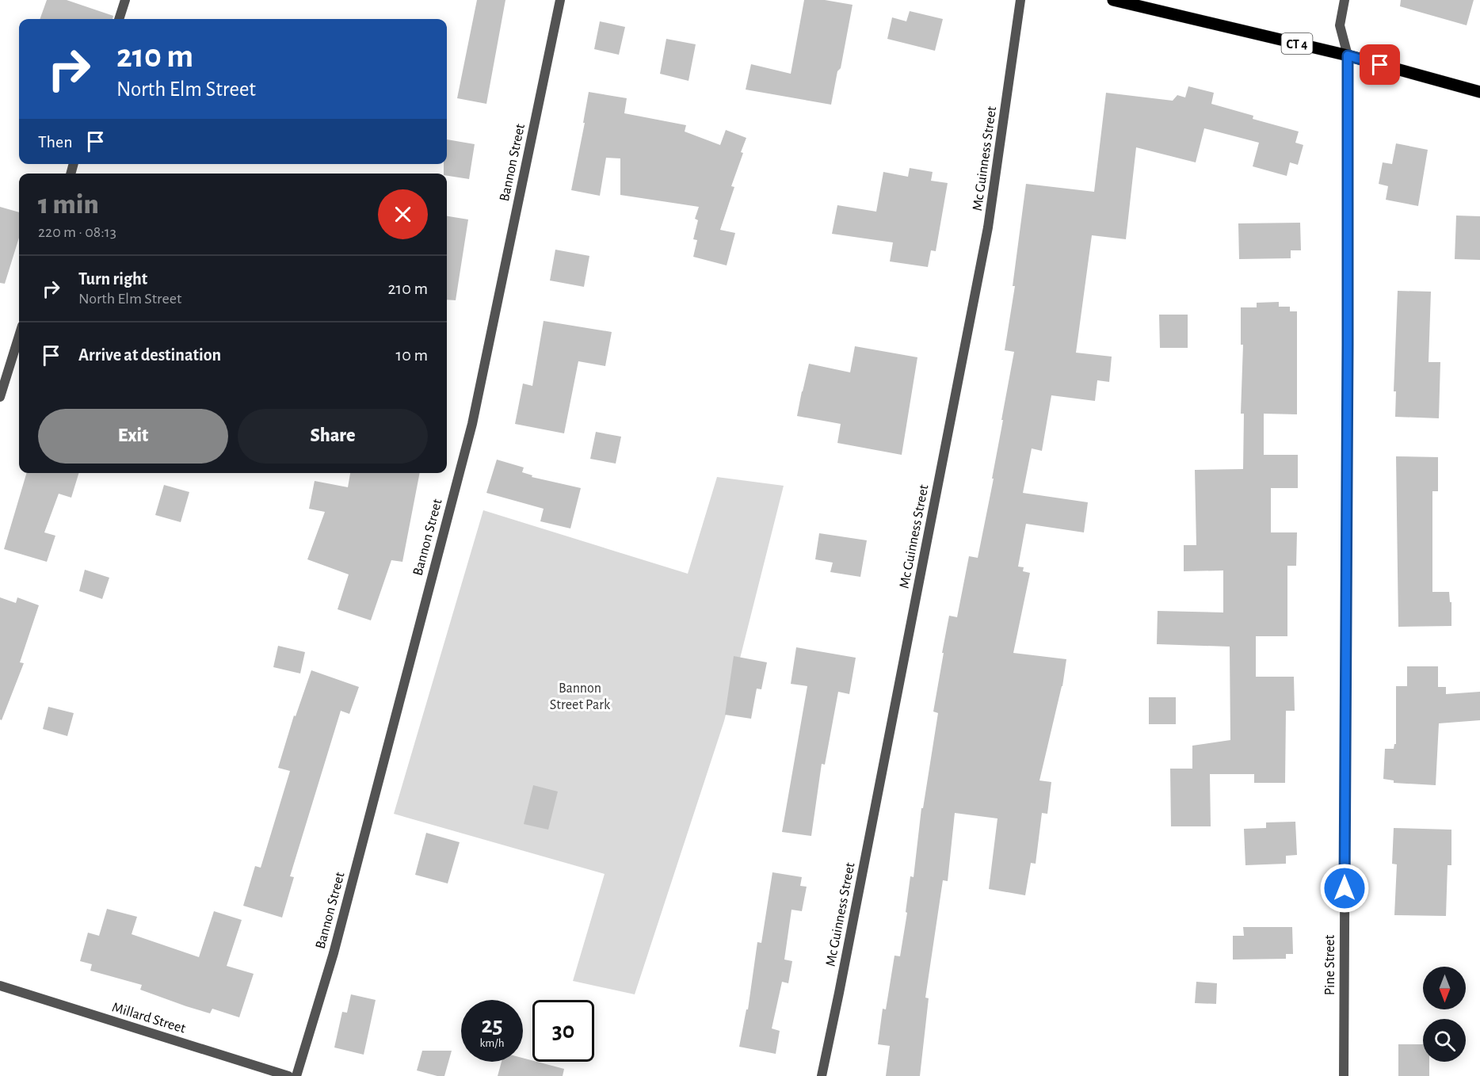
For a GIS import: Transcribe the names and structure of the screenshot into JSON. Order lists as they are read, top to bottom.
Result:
{
  "streets": {
    "main road": ["CT 4"],
    "street": [
      "Mc Guinness Street",
      "Bannon Street",
      "Pine Street",
      "Millard Street"
    ]
  },
  "crossings": [
    ["CT 4", "Pine Street"]
  ],
  "parks": ["Bannon Street Park"],
  "north": "bottom",
  "page": {
    "turn": ["210 m", "North Elm Street"],
    "then": "Then",
    "heading": ["1 min", "220 m · 08:13"],
    "list": [
      {
        "name": "Turn right",
        "note": "North Elm Street",
        "value": "210 m"
      },
      {
        "name": "Arrive at destination",
        "value": "10 m"
      }
    ],
    "buttons": ["Exit", "Share"],
    "speed": "25 km/h",
    "limit": "30"
  }
}
